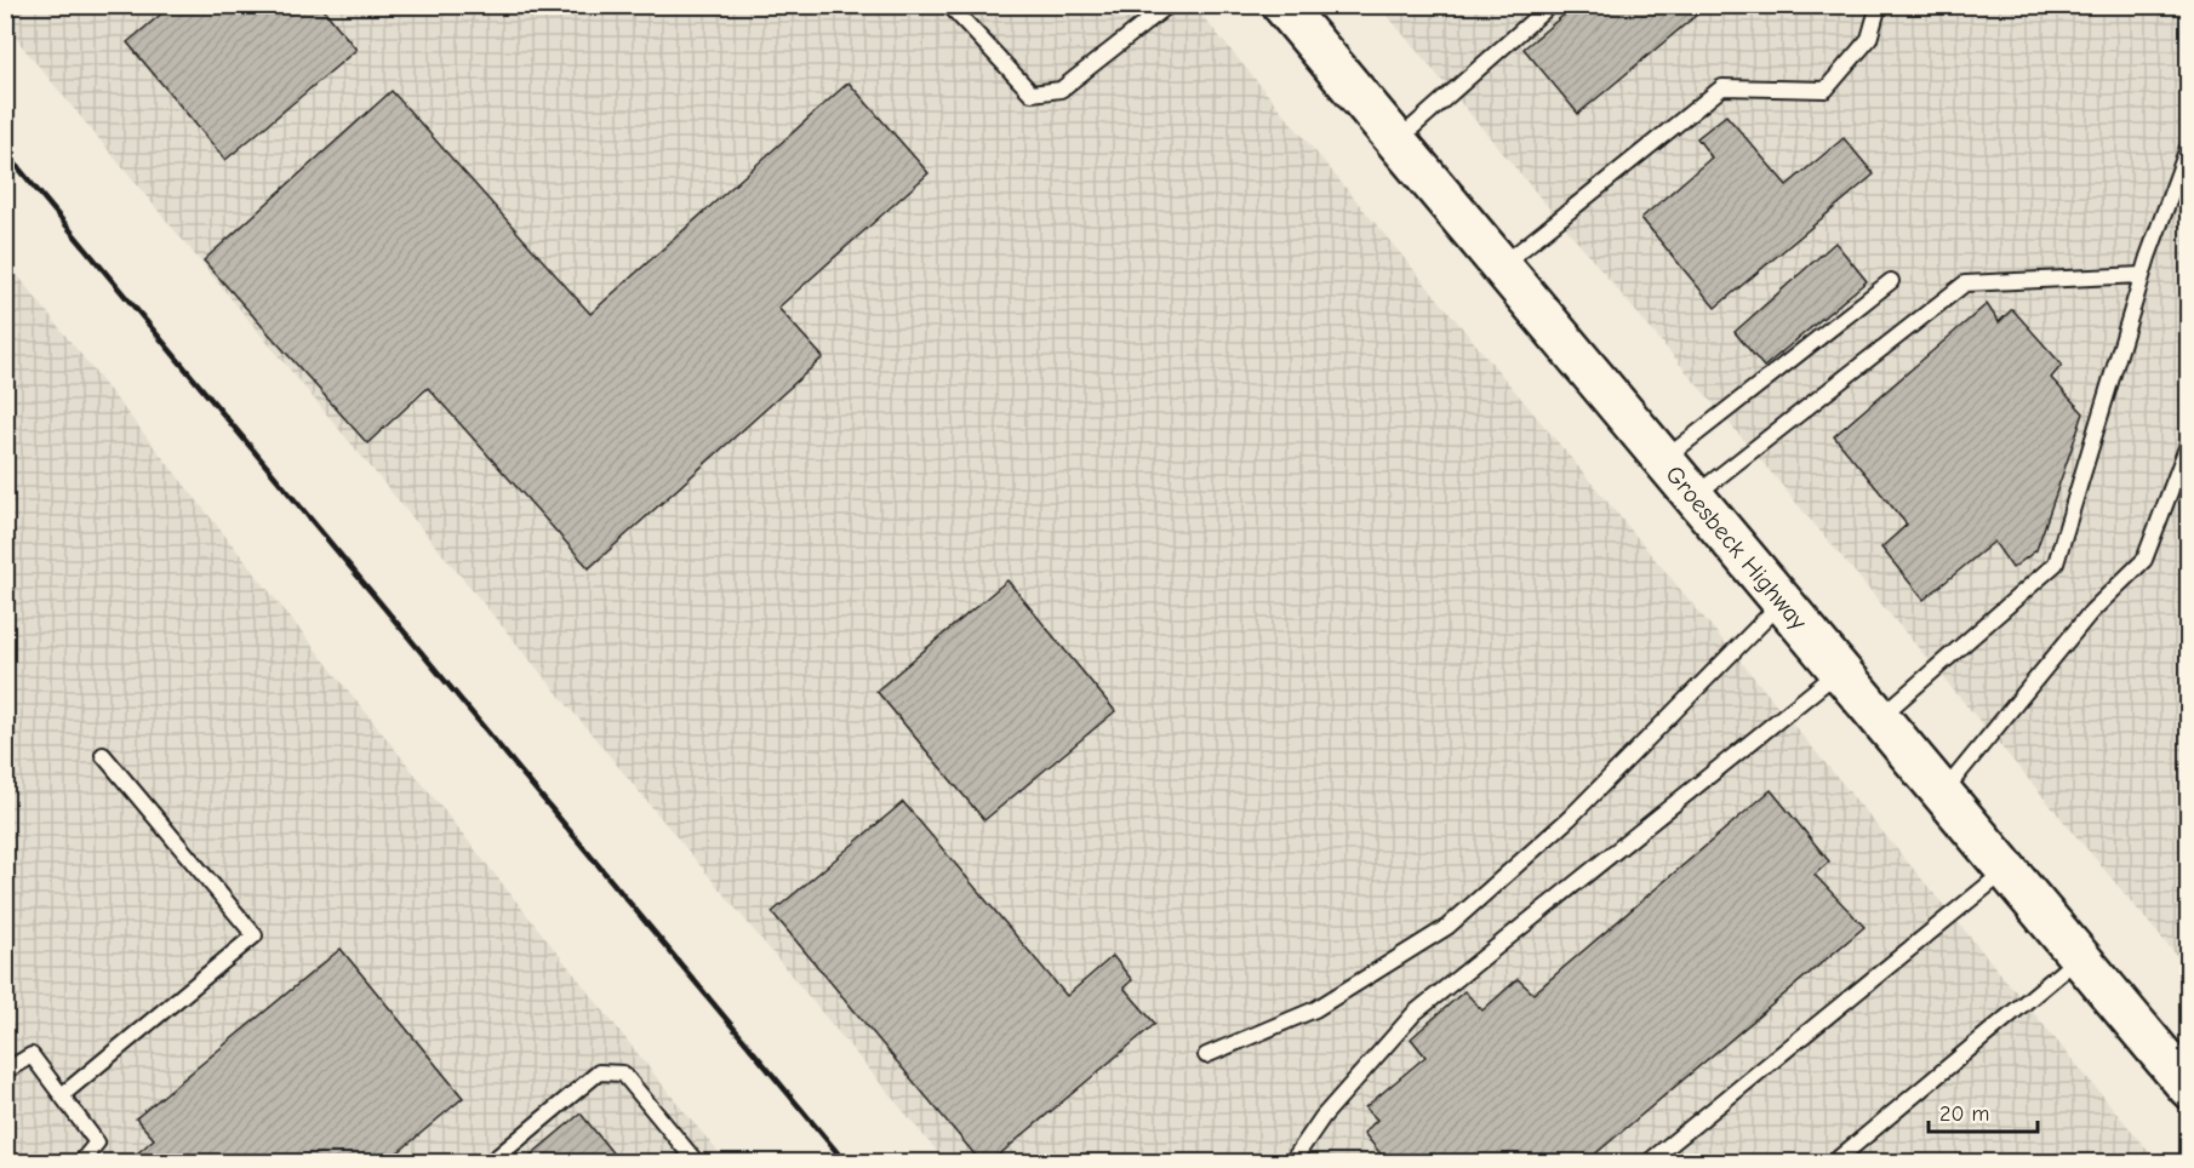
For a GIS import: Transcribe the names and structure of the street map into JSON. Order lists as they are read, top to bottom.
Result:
{
  "streets": {
    "main road": ["Groesbeck Highway"]
  },
  "scale_bar": "20 m"
}
